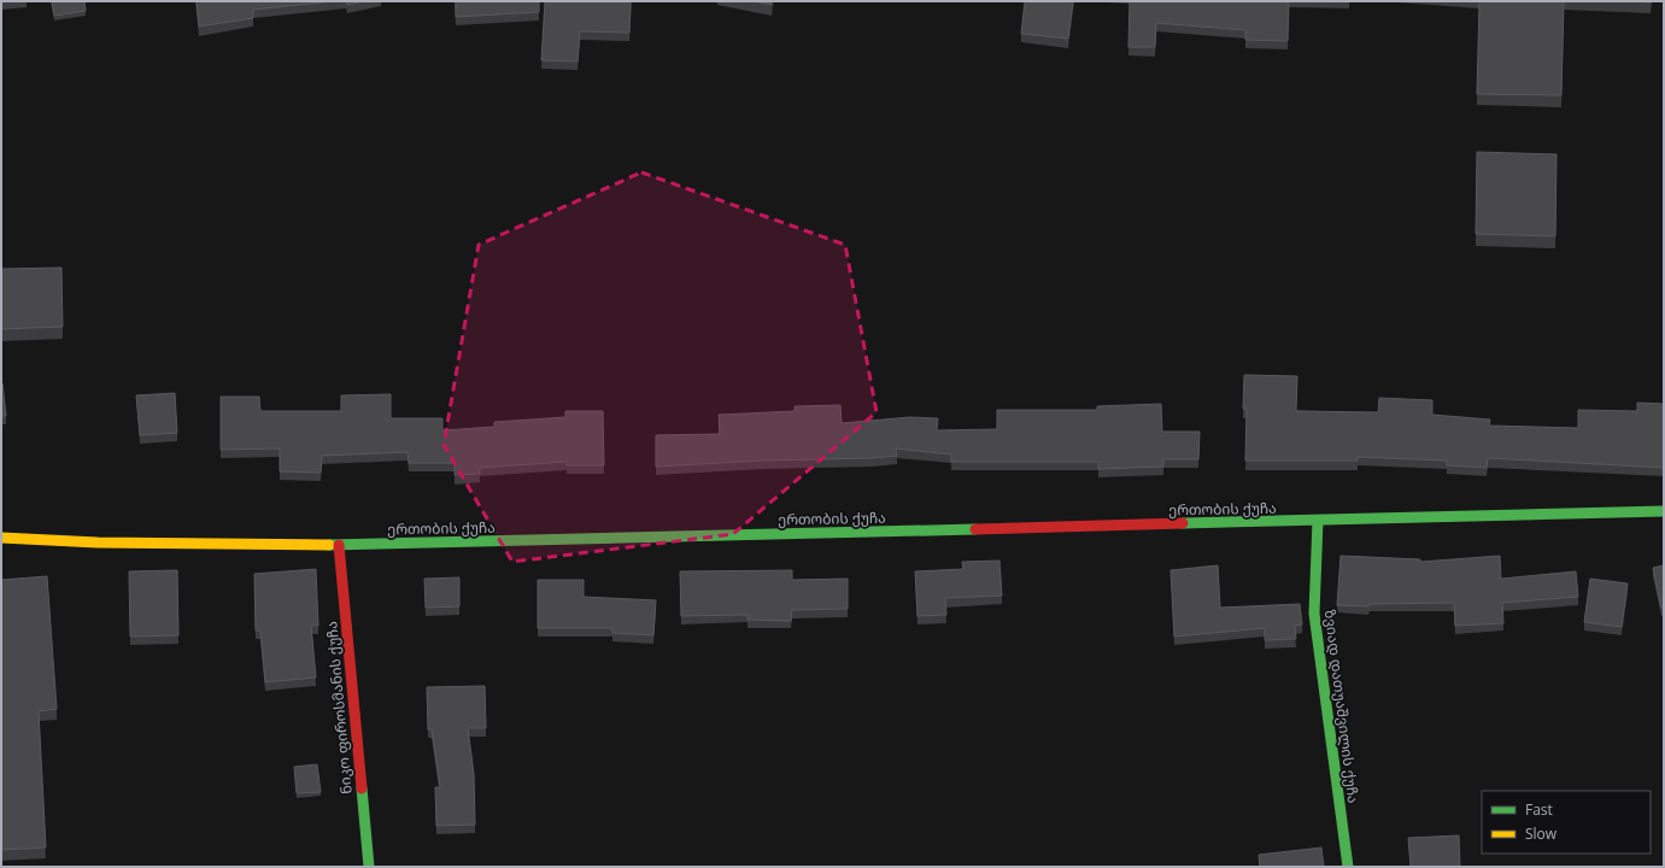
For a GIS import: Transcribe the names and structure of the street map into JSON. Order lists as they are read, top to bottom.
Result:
{
  "streets": {
    "street": ["ერთობის ქუჩა", "ზვიად დათუაშვილის ქუჩა", "ნიკო ფიროსმანის ქუჩა"]
  },
  "crossings": [
    ["ერთობის ქუჩა", "ზვიად დათუაშვილის ქუჩა"],
    ["ერთობის ქუჩა", "ნიკო ფიროსმანის ქუჩა"]
  ],
  "legend": ["Fast", "Slow"]
}
